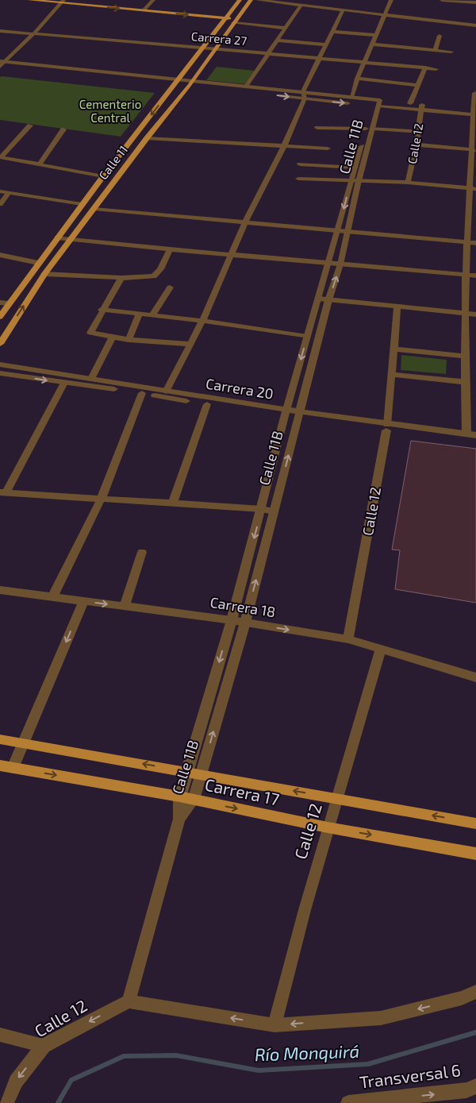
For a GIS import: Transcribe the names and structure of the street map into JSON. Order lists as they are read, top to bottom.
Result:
{
  "streets": {
    "main road": ["Calle 11", "Carrera 17"],
    "street": [
      "Carrera 27",
      "Calle 12",
      "Calle 11B",
      "Carrera 20",
      "Carrera 18",
      "Transversal 6"
    ]
  },
  "crossings": [
    ["Carrera 27", "Calle 12"],
    ["Carrera 27", "Calle 11"],
    ["Calle 12", "Calle 11B"],
    ["Calle 12", "Carrera 20"],
    ["Calle 12", "Carrera 18"],
    ["Calle 12", "Carrera 17"],
    ["Calle 11B", "Carrera 20"],
    ["Calle 11B", "Carrera 18"],
    ["Calle 11B", "Carrera 17"]
  ],
  "water": ["Río Monquirá"],
  "parks": ["Cementerio Central"]
}
